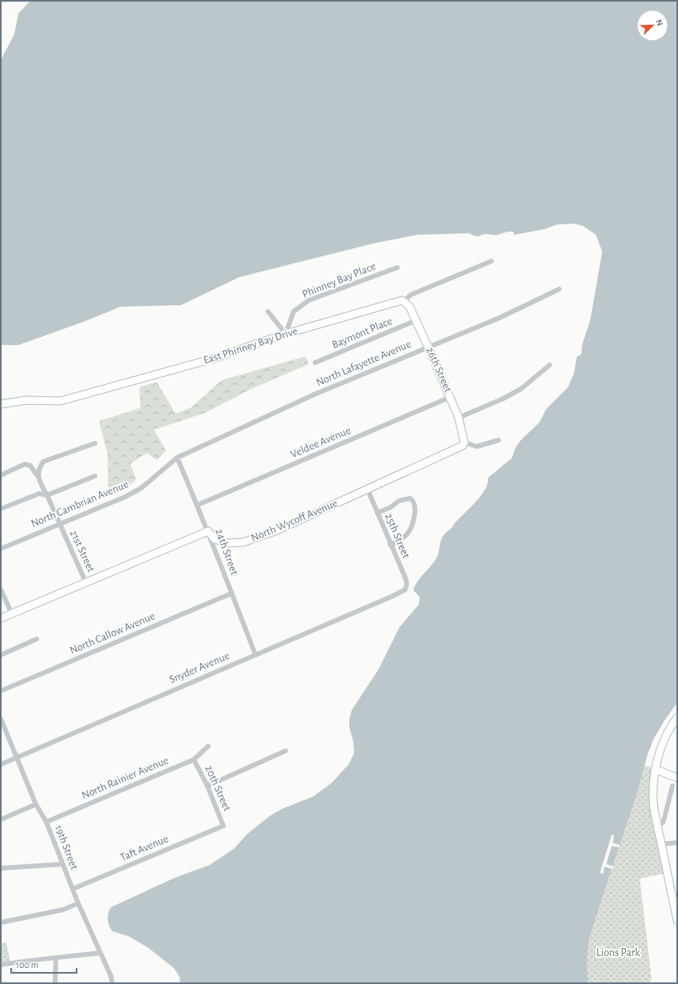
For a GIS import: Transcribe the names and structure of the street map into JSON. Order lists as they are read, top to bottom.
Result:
{
  "streets": {
    "street": [
      "Phinney Bay Place",
      "Baymont Place",
      "East Phinney Bay Drive",
      "North Lafayette Avenue",
      "26th Street",
      "Veldee Avenue",
      "North Cambrian Avenue",
      "North Wycoff Avenue",
      "25th Street",
      "21st Street",
      "24th Street",
      "North Callow Avenue",
      "Snyder Avenue",
      "North Rainier Avenue",
      "20th Street",
      "19th Street",
      "Taft Avenue"
    ]
  },
  "crossings": [
    ["Phinney Bay Place", "East Phinney Bay Drive"],
    ["Baymont Place", "26th Street"],
    ["East Phinney Bay Drive", "26th Street"],
    ["North Lafayette Avenue", "26th Street"],
    ["North Lafayette Avenue", "North Cambrian Avenue"],
    ["North Lafayette Avenue", "24th Street"],
    ["26th Street", "Veldee Avenue"],
    ["26th Street", "North Wycoff Avenue"],
    ["Veldee Avenue", "24th Street"],
    ["North Cambrian Avenue", "21st Street"],
    ["North Cambrian Avenue", "24th Street"],
    ["North Wycoff Avenue", "25th Street"],
    ["North Wycoff Avenue", "24th Street"],
    ["25th Street", "Snyder Avenue"],
    ["24th Street", "North Callow Avenue"],
    ["24th Street", "Snyder Avenue"],
    ["Snyder Avenue", "19th Street"],
    ["North Rainier Avenue", "20th Street"],
    ["North Rainier Avenue", "19th Street"],
    ["20th Street", "Taft Avenue"],
    ["19th Street", "Taft Avenue"]
  ],
  "parks": ["Lions Park"],
  "scale_bar": "100 m",
  "north": "top right"
}
